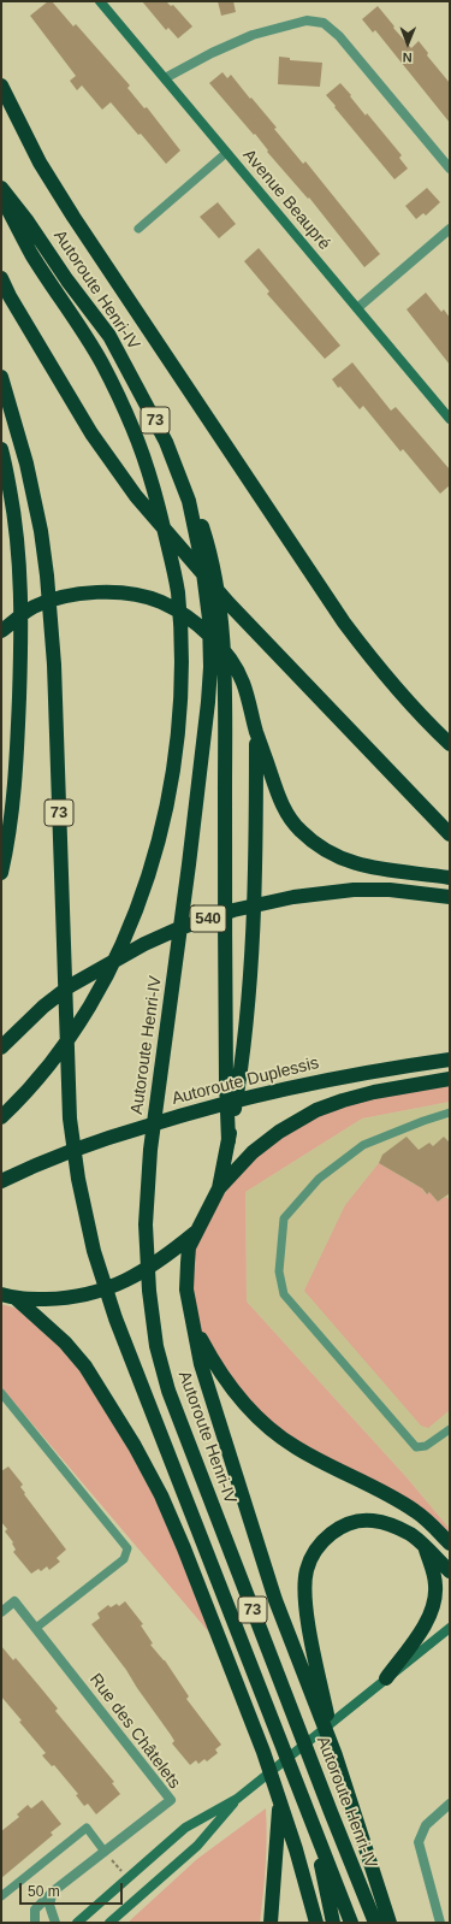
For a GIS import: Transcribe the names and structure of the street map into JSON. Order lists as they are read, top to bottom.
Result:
{
  "streets": {
    "highway": [
      "Autoroute Henri-IV",
      "73",
      "540",
      "Autoroute Duplessis"
    ],
    "main road": ["Avenue Beaupré"],
    "street": ["Rue des Châtelets"]
  },
  "scale_bar": "50 m",
  "north": "bottom"
}
